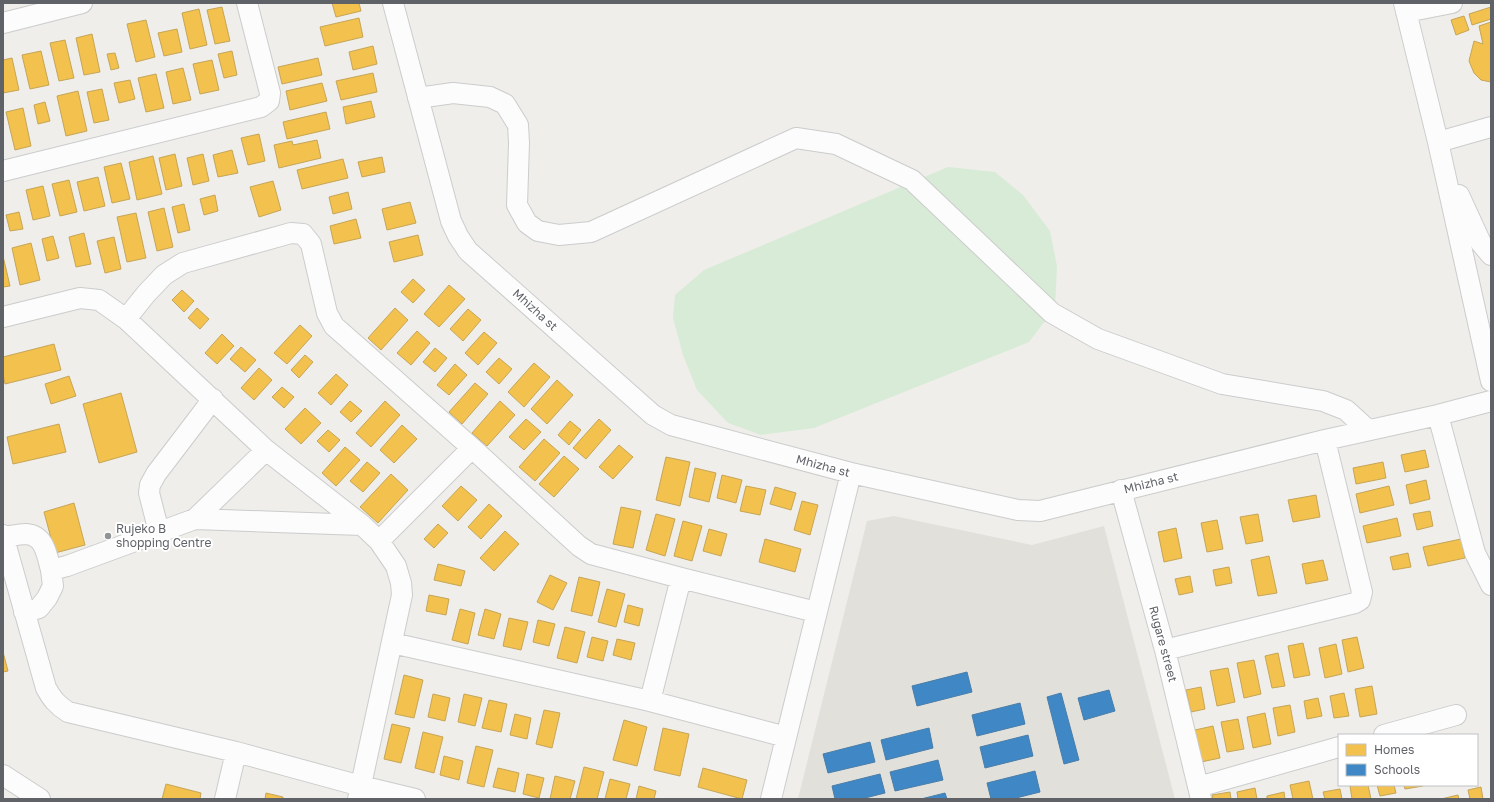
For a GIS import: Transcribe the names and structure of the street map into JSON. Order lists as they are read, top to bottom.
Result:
{
  "streets": {
    "street": ["Mhizha st", "Rugare street"]
  },
  "crossings": [
    ["Mhizha st", "Rugare street"]
  ],
  "places": ["Rujeko B shopping Centre"],
  "legend": ["Homes", "Schools"]
}
